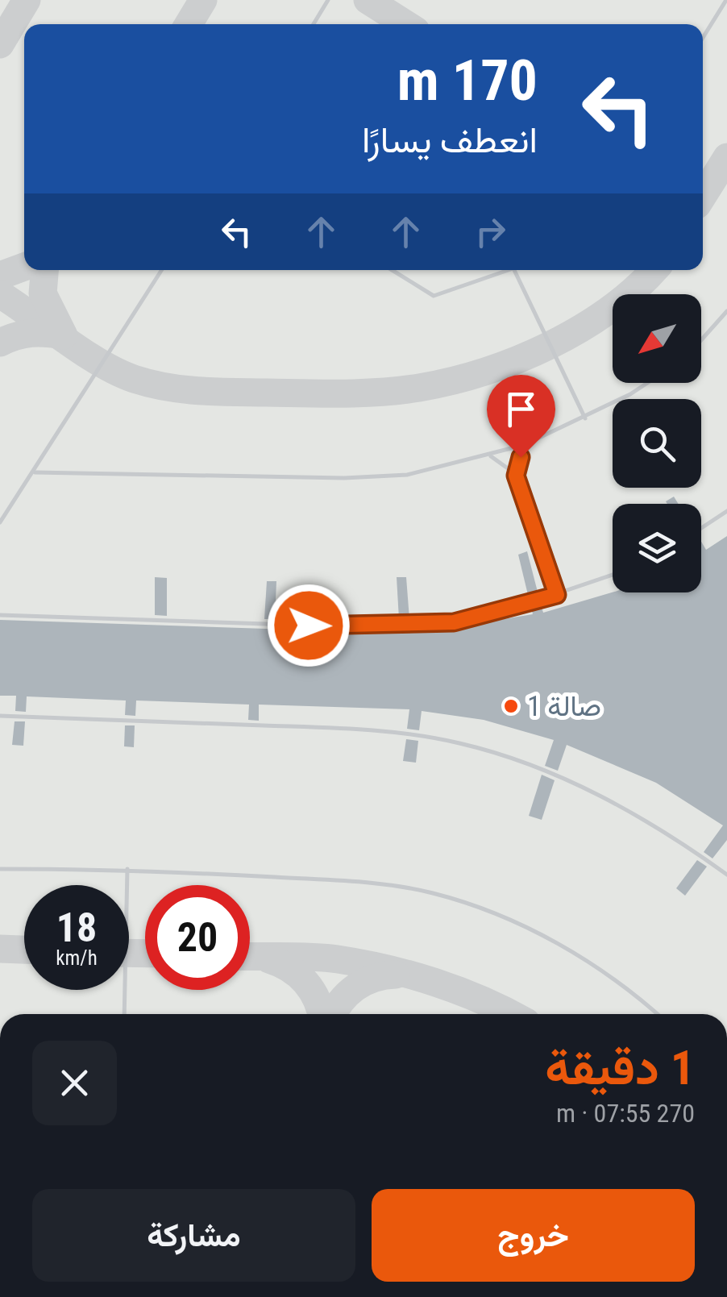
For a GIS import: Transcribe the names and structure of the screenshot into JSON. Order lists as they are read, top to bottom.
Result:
{
  "places": ["صالة 1"],
  "north": "bottom left",
  "page": {
    "turn": ["170 m", "انعطف يسارًا"],
    "speed": "18 km/h",
    "limit": "20",
    "heading": ["1 دقيقة", "270 m · 07:55"],
    "buttons": ["خروج", "مشاركة"]
  }
}
